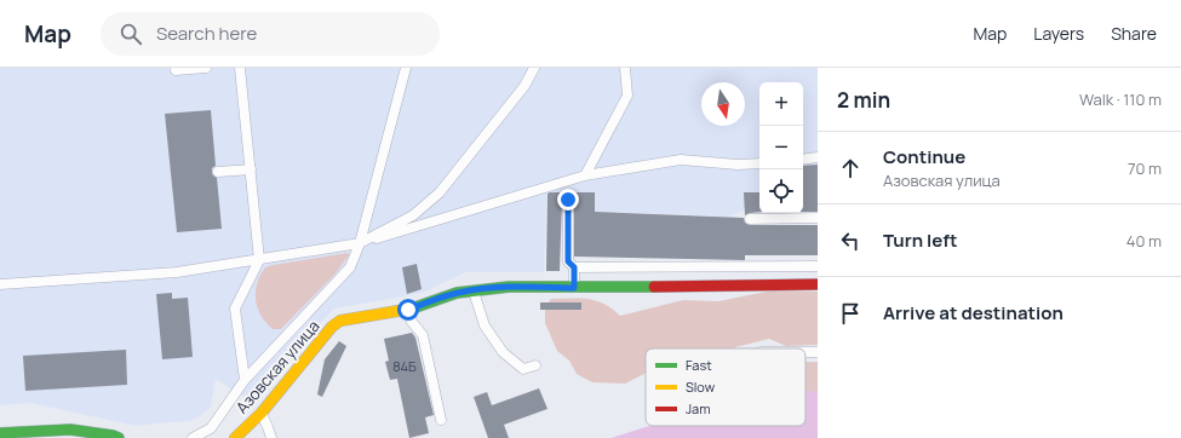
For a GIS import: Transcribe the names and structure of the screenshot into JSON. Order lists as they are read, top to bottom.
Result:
{
  "streets": {
    "street": ["Азовская улица"]
  },
  "house_numbers": ["84Б"],
  "legend": ["Fast", "Slow", "Jam"],
  "north": "bottom",
  "page": {
    "header": "Map",
    "search": "Search here",
    "nav": ["Map", "Layers", "Share"],
    "heading": ["2 min", "Walk · 110 m"],
    "map_buttons": ["+", "−"],
    "list": [
      ["Continue", "Азовская улица", "70 m"],
      ["Turn left", "40 m"],
      "Arrive at destination"
    ]
  }
}
